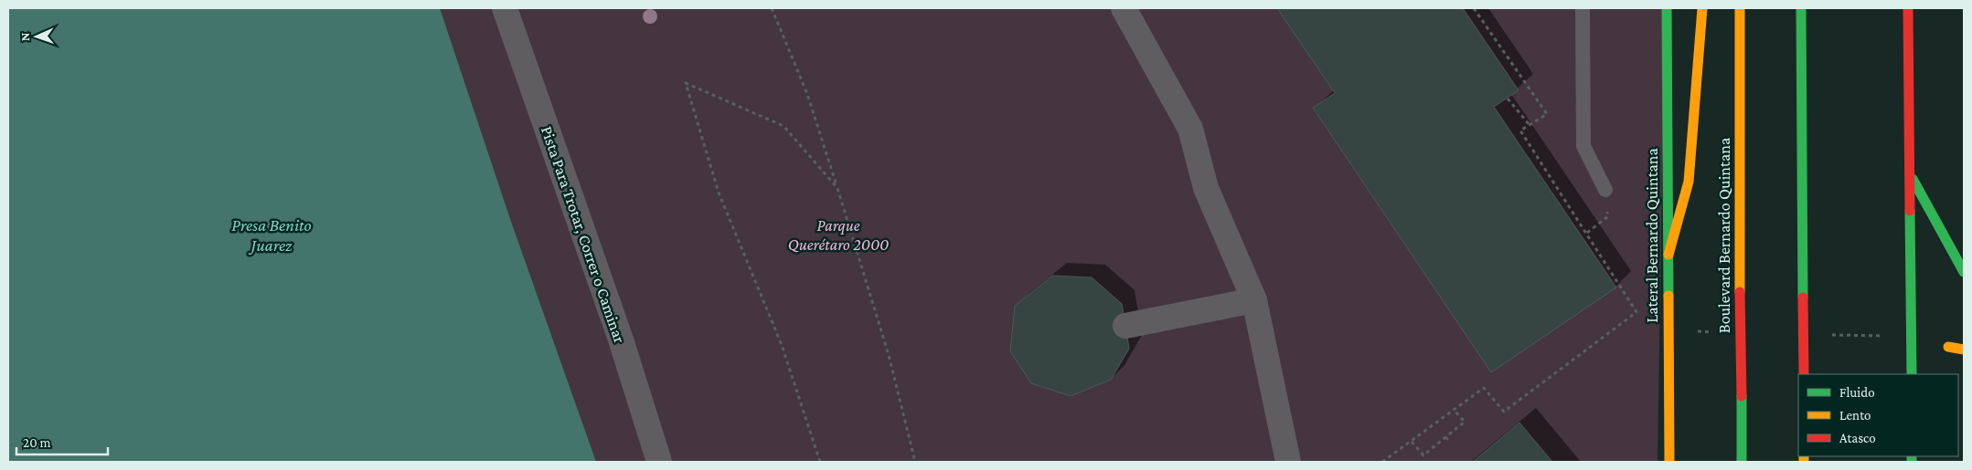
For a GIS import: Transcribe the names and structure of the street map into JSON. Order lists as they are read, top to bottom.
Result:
{
  "streets": {
    "main road": ["Lateral Bernardo Quintana", "Boulevard Bernardo Quintana"],
    "street": ["Pista Para Trotar, Correr o Caminar"]
  },
  "water": ["Presa Benito Juarez"],
  "parks": ["Parque Querétaro 2000"],
  "legend": ["Fluido", "Lento", "Atasco"],
  "scale_bar": "20 m",
  "north": "left"
}
